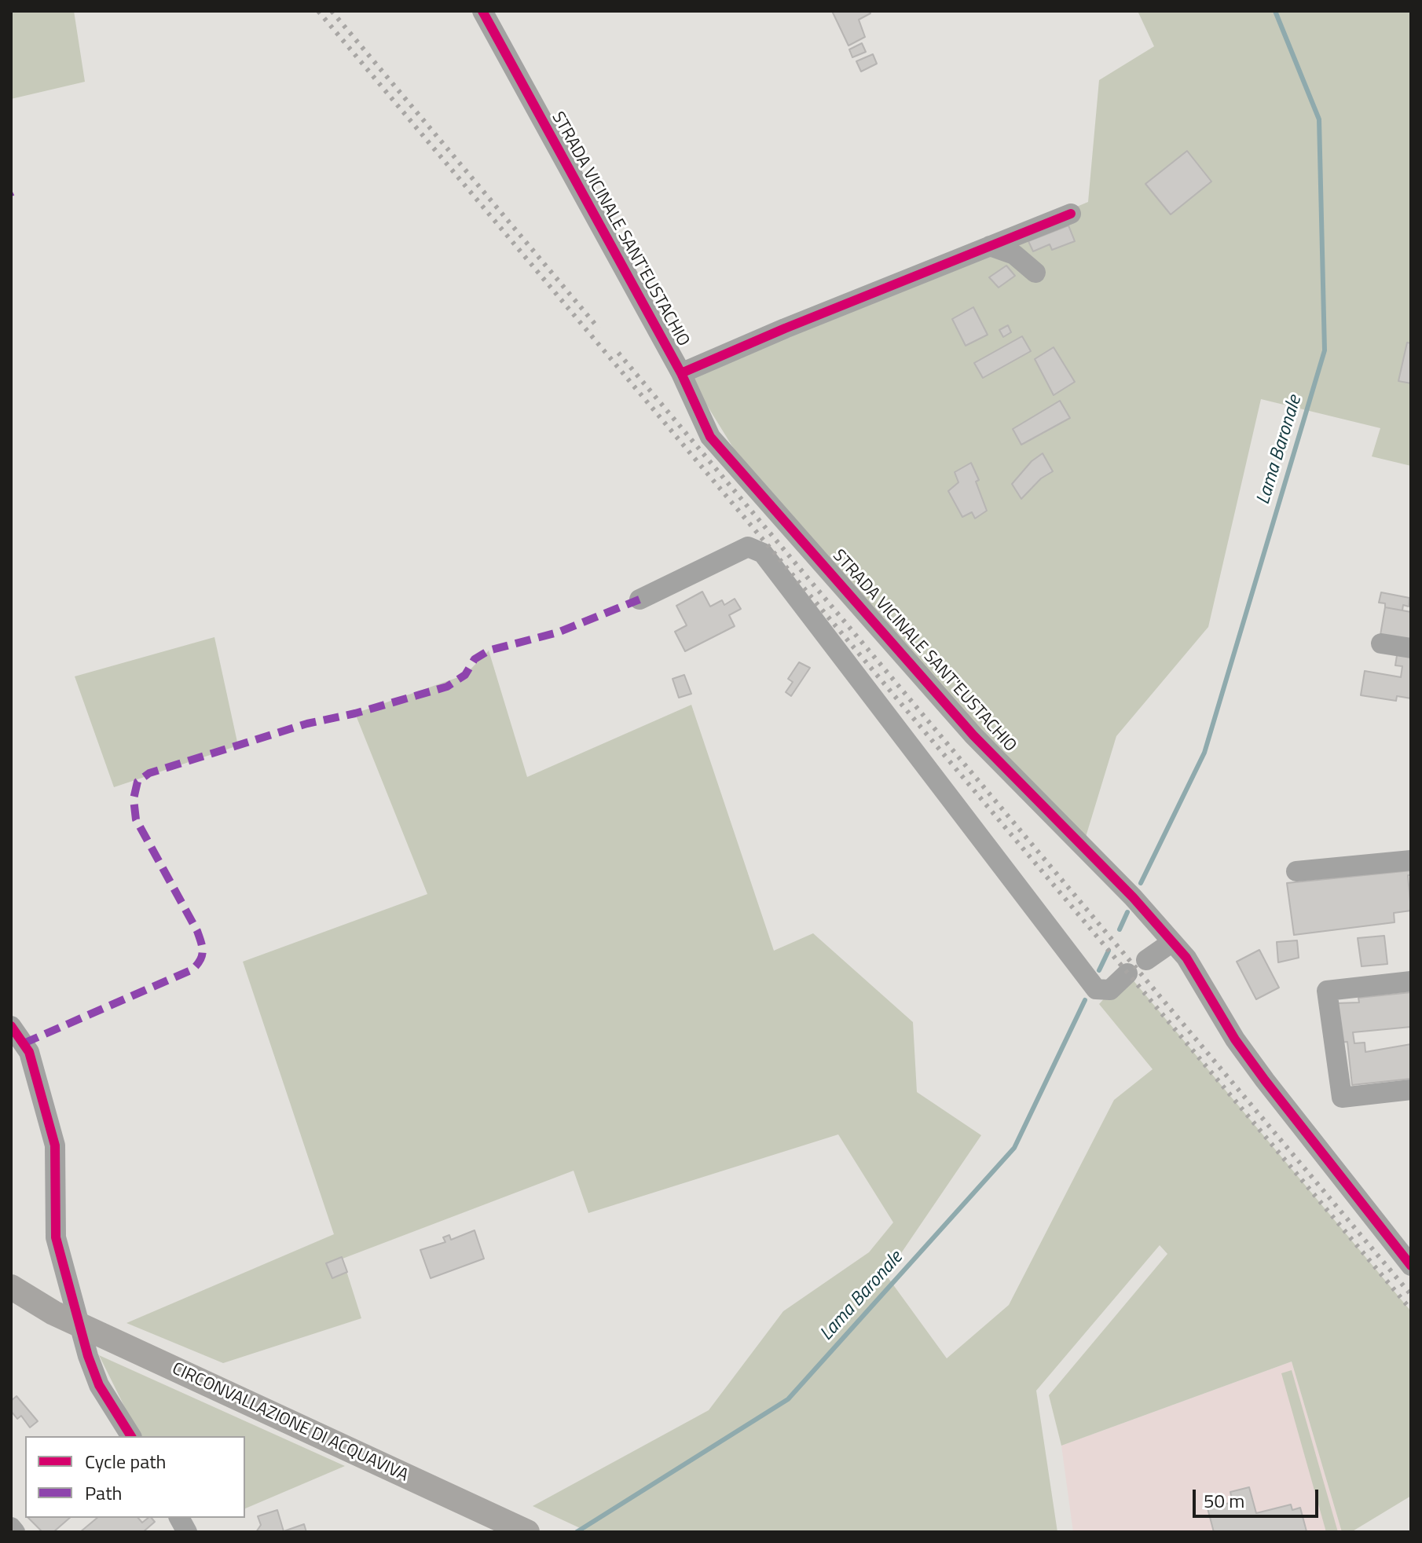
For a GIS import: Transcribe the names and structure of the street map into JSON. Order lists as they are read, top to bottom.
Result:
{
  "streets": {
    "main road": ["CIRCONVALLAZIONE DI ACQUAVIVA"],
    "street": ["STRADA VICINALE SANT'EUSTACHIO"]
  },
  "water": ["Lama Baronale"],
  "legend": ["Cycle path", "Path"],
  "scale_bar": "50 m"
}
